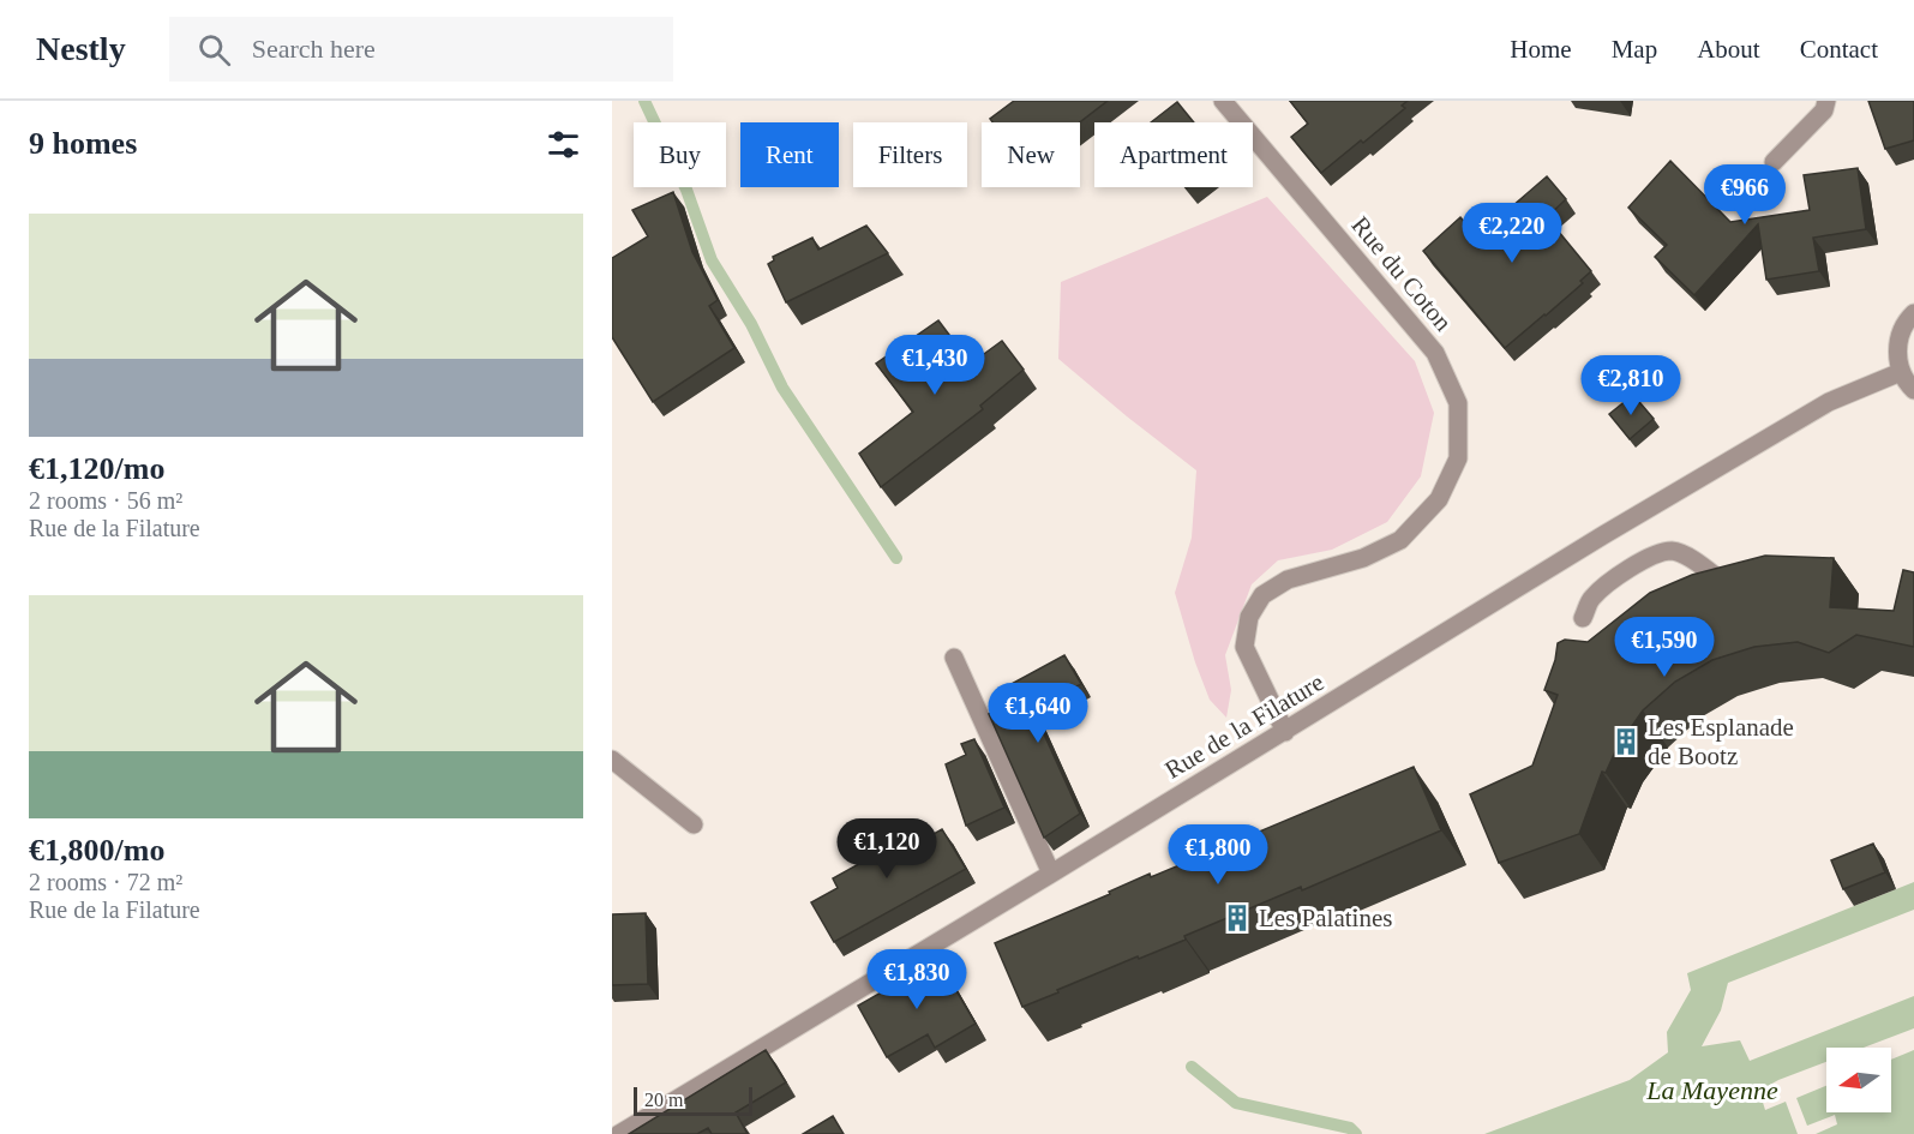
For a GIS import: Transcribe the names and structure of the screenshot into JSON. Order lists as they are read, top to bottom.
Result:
{
  "streets": {
    "street": ["Rue du Coton", "Rue de la Filature"]
  },
  "crossings": [
    ["Rue du Coton", "Rue de la Filature"]
  ],
  "water": ["La Mayenne"],
  "places": {
    "building": ["Les Esplanade de Bootz", "Les Palatines"]
  },
  "scale_bar": "20 m",
  "north": "left",
  "page": {
    "header": "Nestly",
    "search": "Search here",
    "nav": [
      "Home",
      "Map",
      "About",
      "Contact"
    ],
    "heading": "9 homes",
    "chip": [
      "Buy",
      "Rent",
      "Filters",
      "New",
      "Apartment"
    ],
    "price": [
      "€966",
      "€2,220",
      "€1,430",
      "€2,810",
      "€1,590",
      "€1,640",
      "€1,120",
      "€1,800",
      "€1,830"
    ],
    "list": [
      {
        "name": "€1,120/mo",
        "note": "2 rooms · 56 m² · Rue de la Filature"
      },
      {
        "name": "€1,800/mo",
        "note": "2 rooms · 72 m² · Rue de la Filature"
      }
    ],
    "scale": "20 m"
  }
}
